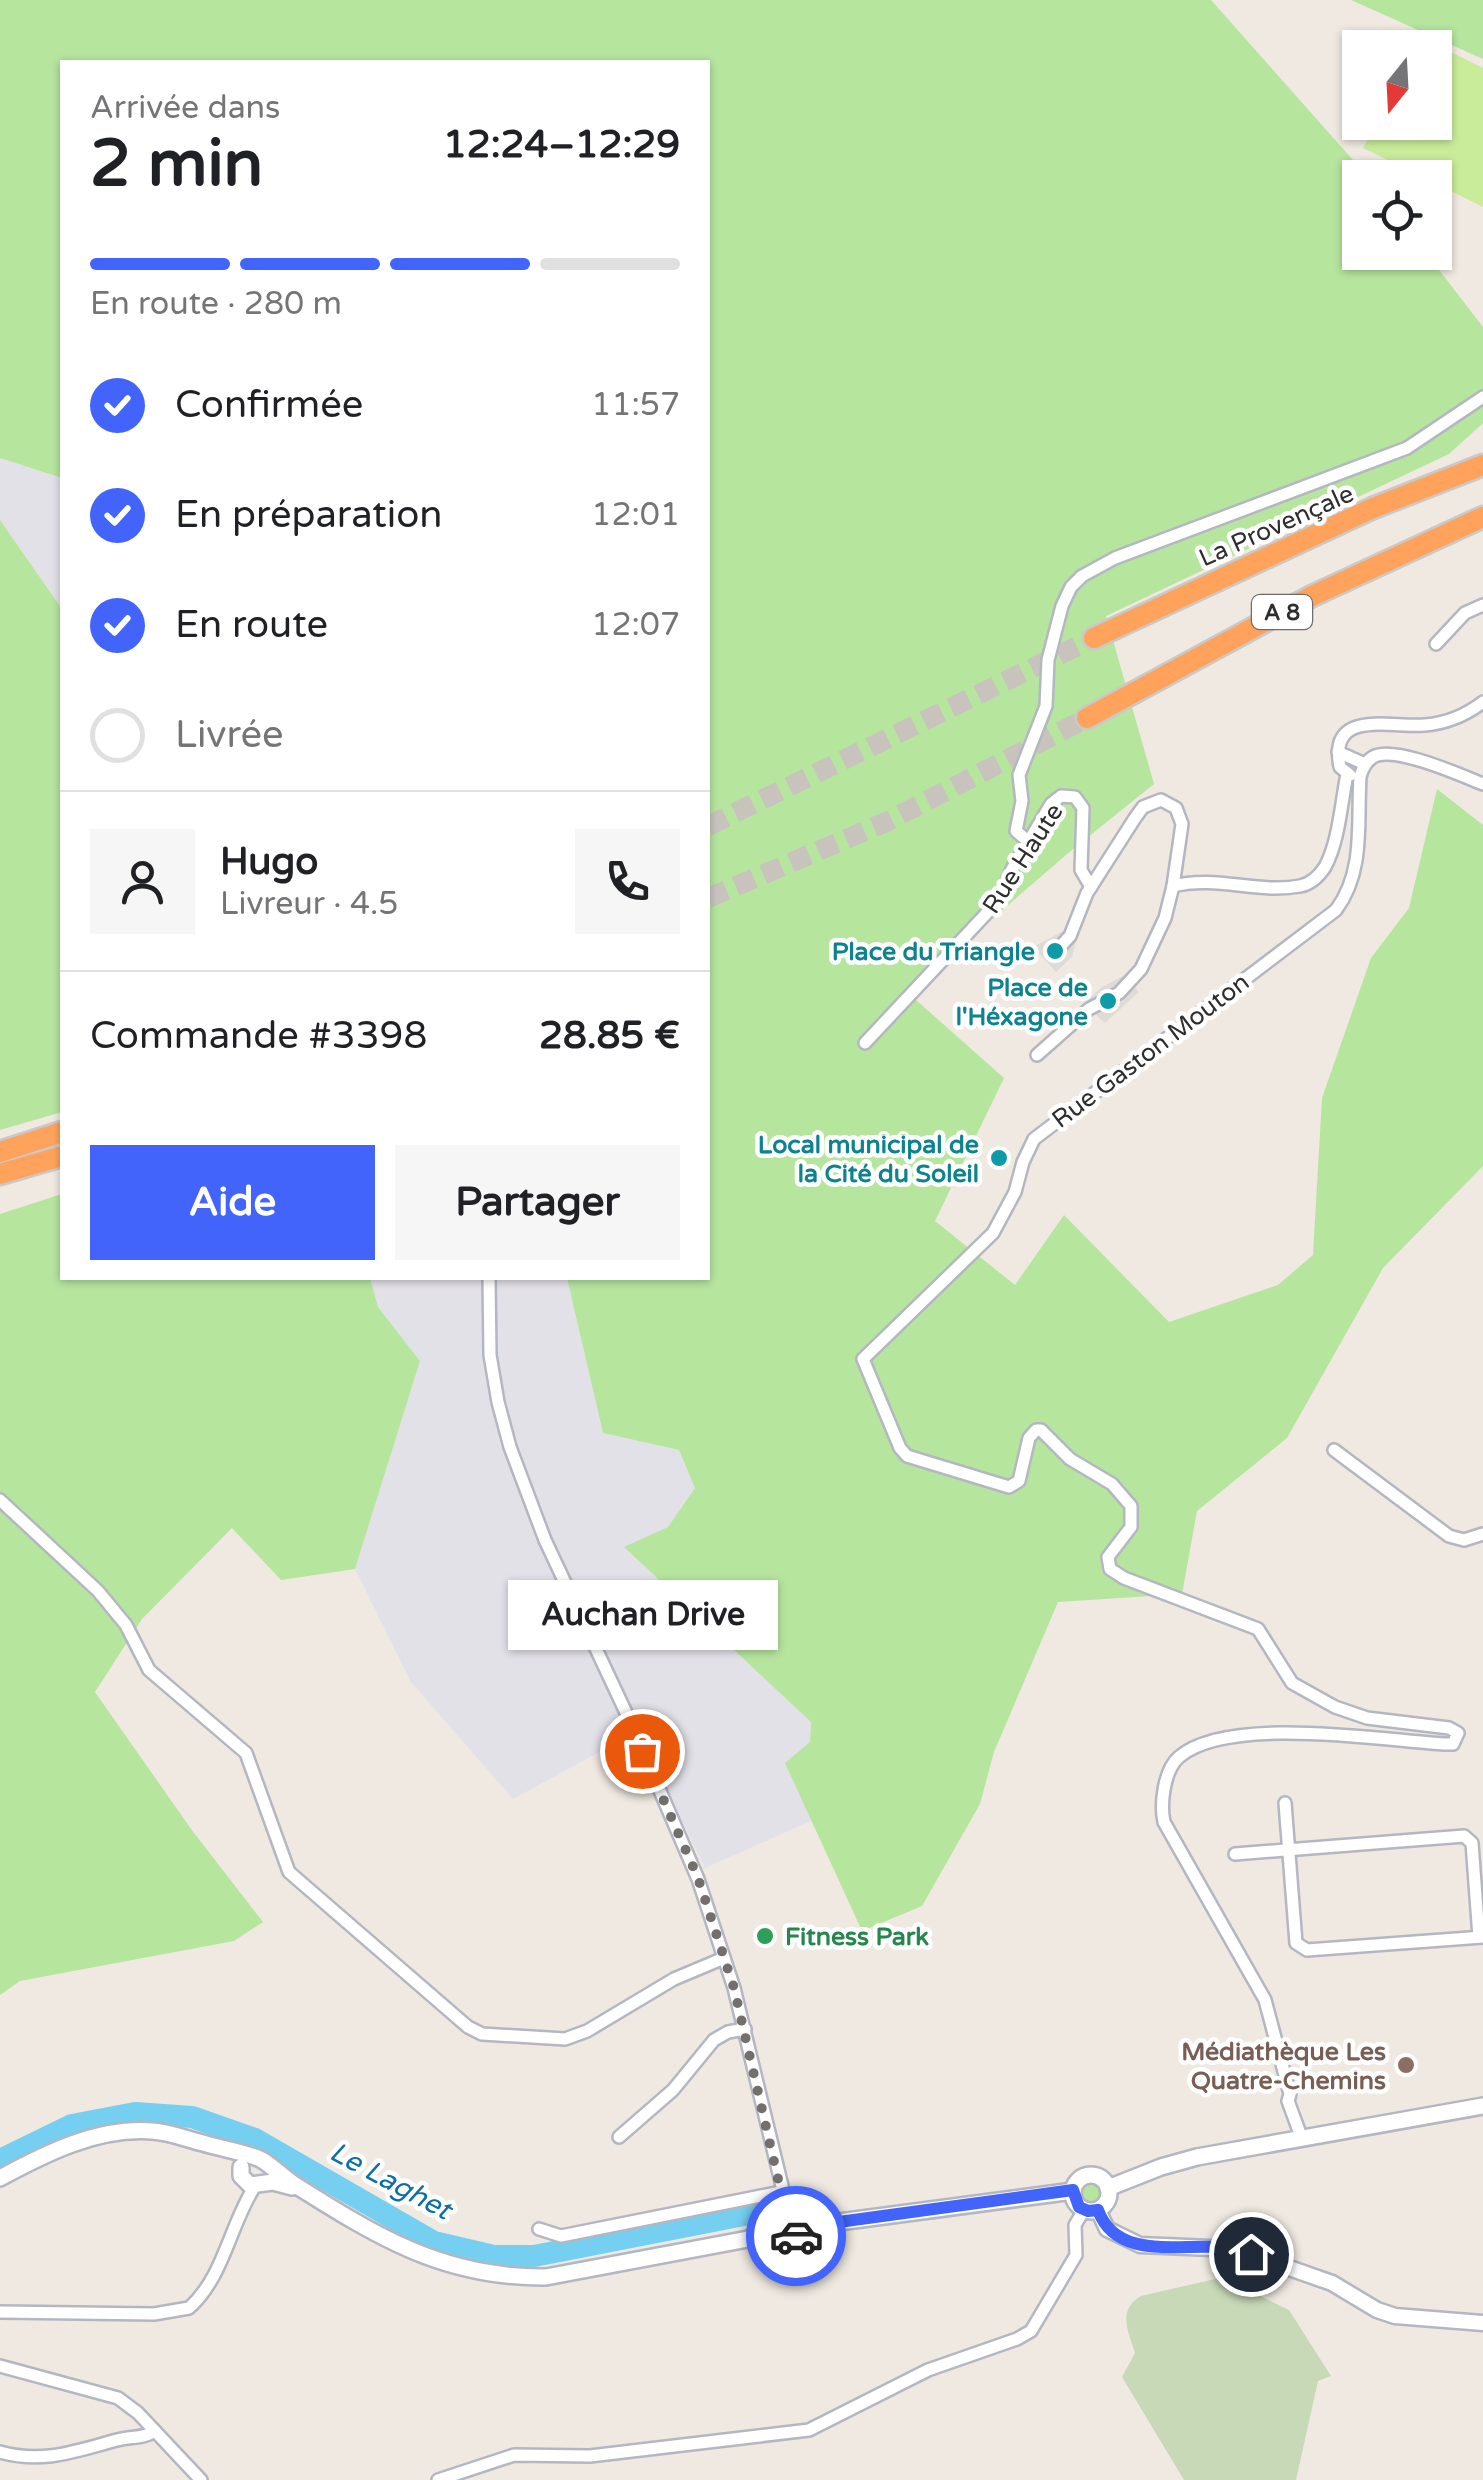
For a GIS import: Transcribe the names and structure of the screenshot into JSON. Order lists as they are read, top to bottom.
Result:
{
  "streets": {
    "highway": ["La Provençale", "A 8"],
    "street": ["Rue Haute", "Rue Gaston Mouton"]
  },
  "water": ["Le Laghet"],
  "places": [
    "Place du Triangle",
    "Place de l'Héxagone",
    "Local municipal de la Cité du Soleil",
    "Auchan Drive",
    "Fitness Park",
    "Médiathèque Les Quatre-Chemins"
  ],
  "north": "bottom",
  "page": {
    "heading": ["2 min", "Arrivée dans", "12:24–12:29"],
    "panel": [
      "Hugo",
      "Livreur · 4.5",
      "Commande #3398",
      "28.85 €"
    ],
    "bar": "En route · 280 m",
    "list": [
      ["Confirmée", "11:57"],
      ["En préparation", "12:01"],
      ["En route", "12:07"],
      "Livrée"
    ],
    "buttons": ["Aide", "Partager"],
    "bubble": "Auchan Drive"
  }
}
